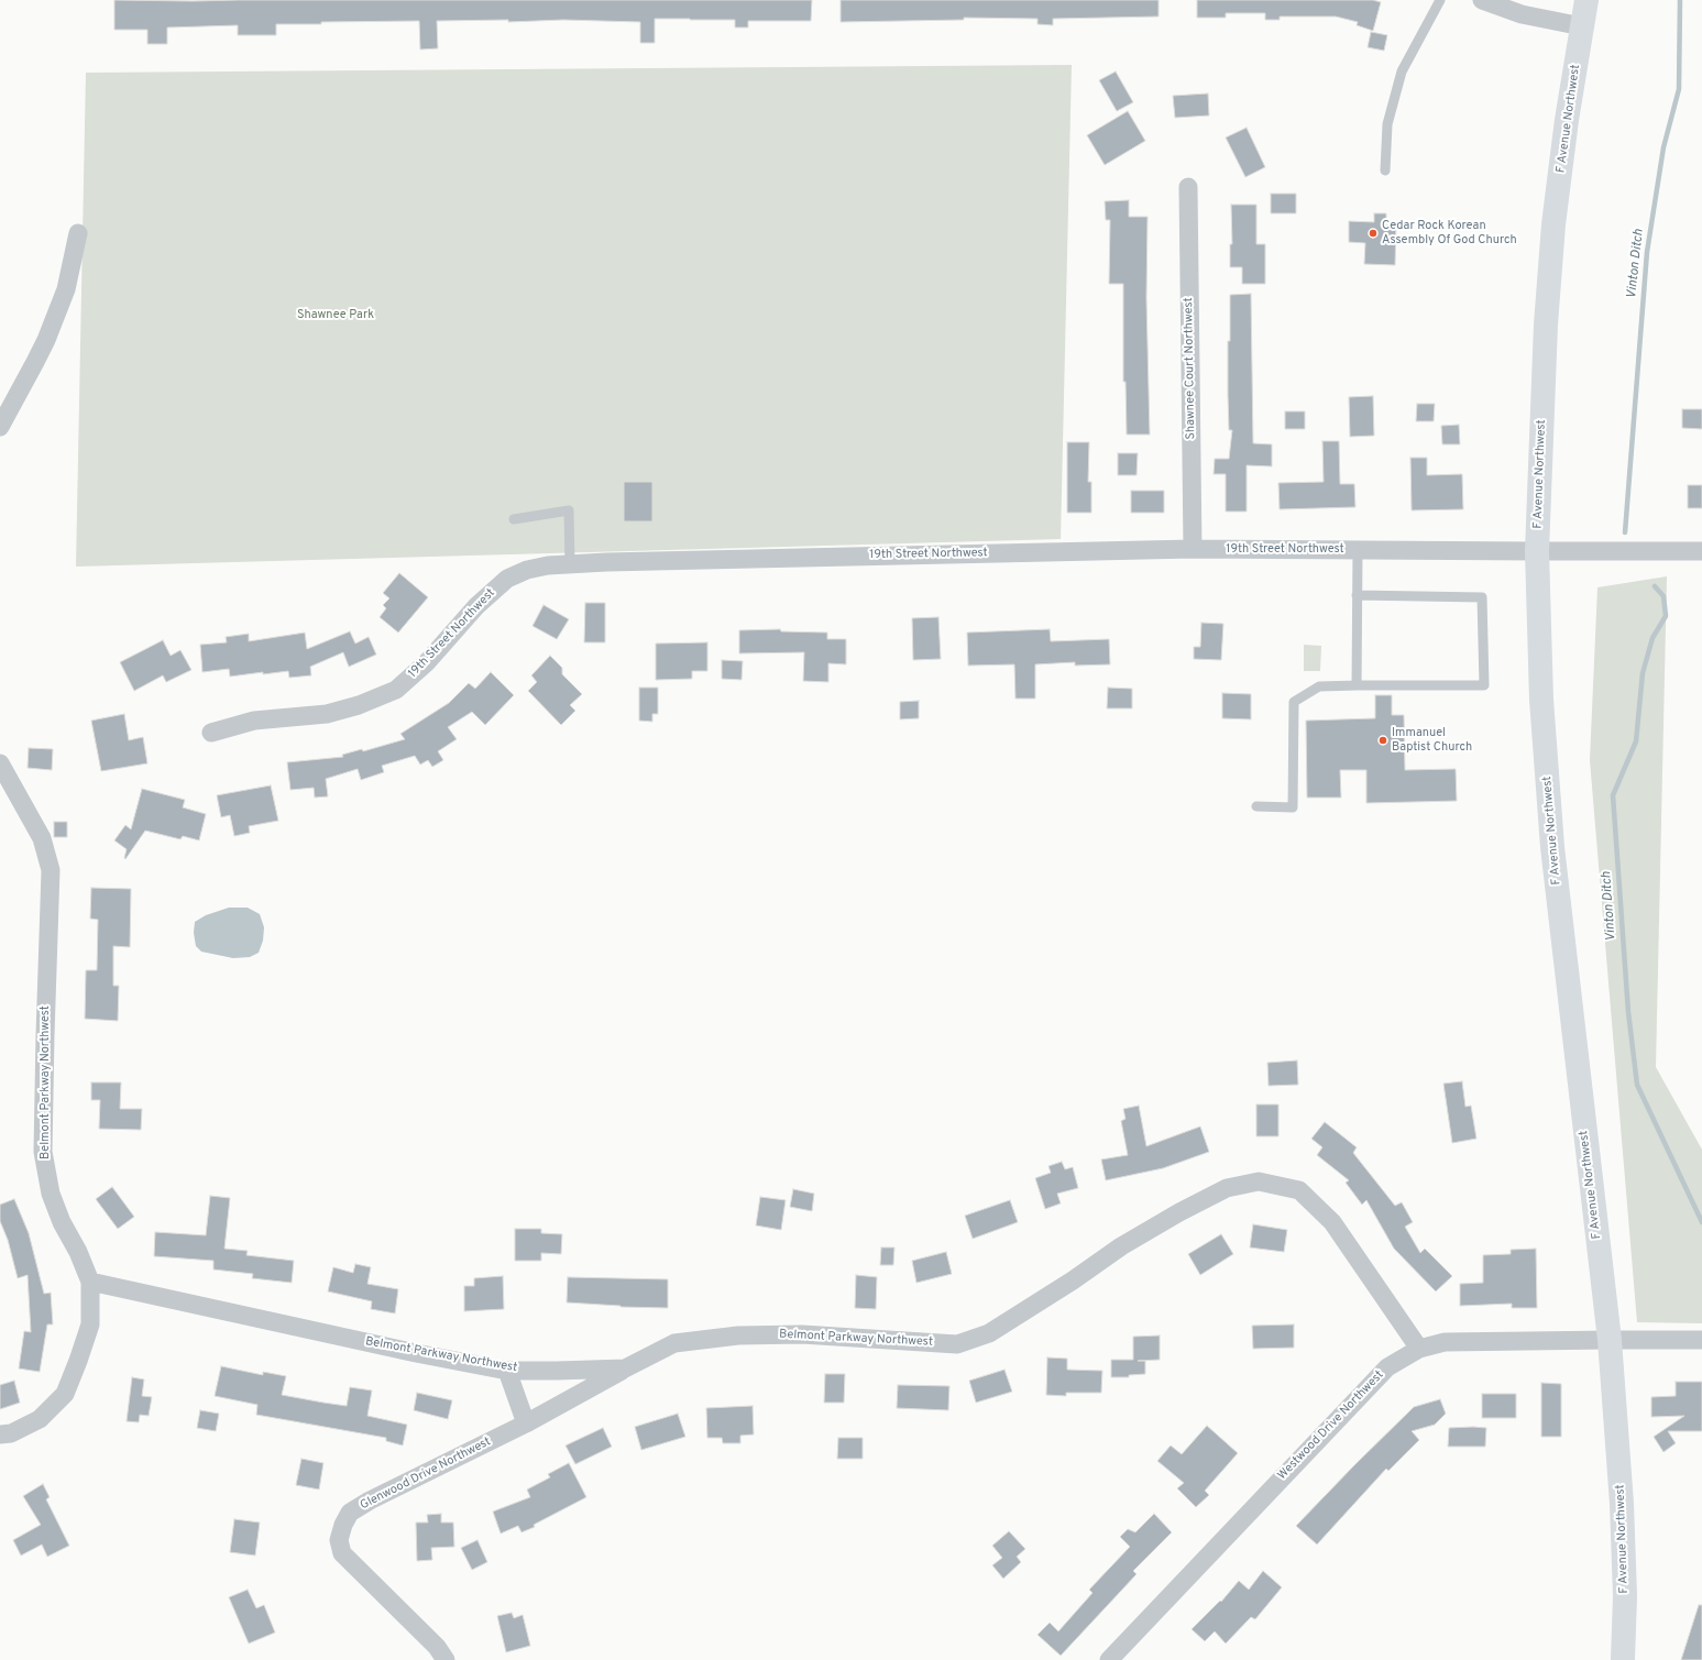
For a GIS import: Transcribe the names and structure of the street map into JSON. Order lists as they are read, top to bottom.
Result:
{
  "streets": {
    "main road": ["F Avenue Northwest"],
    "street": [
      "Shawnee Court Northwest",
      "19th Street Northwest",
      "Belmont Parkway Northwest",
      "Westwood Drive Northwest",
      "Glenwood Drive Northwest"
    ]
  },
  "crossings": [
    ["F Avenue Northwest", "19th Street Northwest"],
    ["F Avenue Northwest", "Westwood Drive Northwest"],
    ["Shawnee Court Northwest", "19th Street Northwest"],
    ["Belmont Parkway Northwest", "Westwood Drive Northwest"],
    ["Belmont Parkway Northwest", "Glenwood Drive Northwest"]
  ],
  "water": ["Vinton Ditch"],
  "parks": ["Shawnee Park"],
  "places": ["Cedar Rock Korean Assembly Of God Church", "Immanuel Baptist Church"]
}
